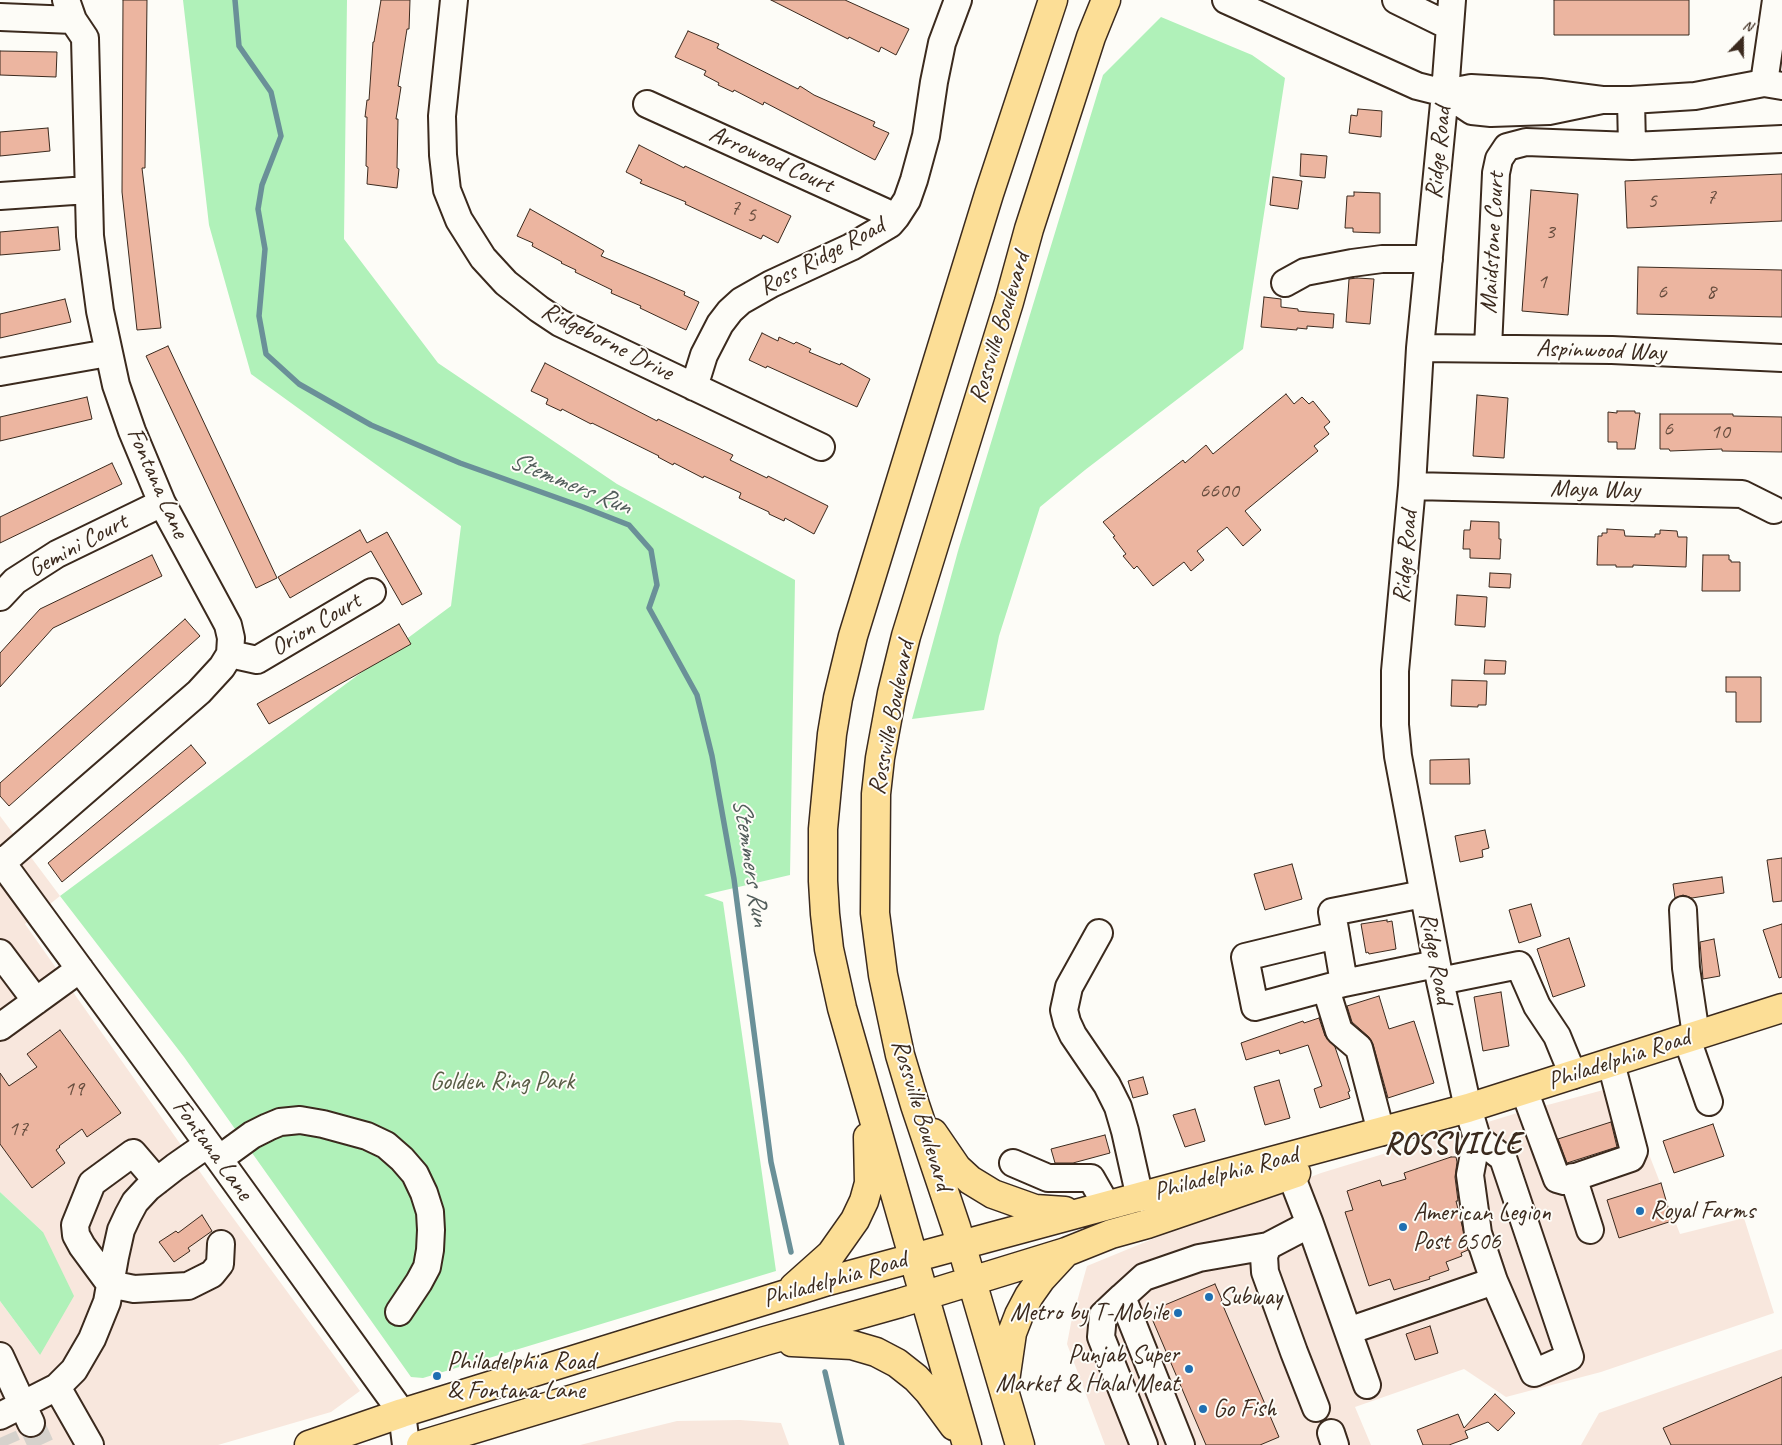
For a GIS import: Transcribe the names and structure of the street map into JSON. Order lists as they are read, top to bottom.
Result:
{
  "streets": {
    "main road": ["Rossville Boulevard", "Philadelphia Road"],
    "street": [
      "Ridge Road",
      "Arrowood Court",
      "Maidstone Court",
      "Ross Ridge Road",
      "Ridgeborne Drive",
      "Aspinwood Way",
      "Fontana Lane",
      "Maya Way",
      "Gemini Court",
      "Orion Court"
    ]
  },
  "crossings": [
    ["Ridge Road", "Aspinwood Way"],
    ["Ridge Road", "Maya Way"],
    ["Ridge Road", "Philadelphia Road"],
    ["Arrowood Court", "Ross Ridge Road"],
    ["Maidstone Court", "Aspinwood Way"],
    ["Ross Ridge Road", "Ridgeborne Drive"],
    ["Rossville Boulevard", "Philadelphia Road"],
    ["Fontana Lane", "Gemini Court"],
    ["Fontana Lane", "Orion Court"],
    ["Fontana Lane", "Philadelphia Road"]
  ],
  "districts": ["ROSSVILLE"],
  "water": ["Stemmers Run"],
  "parks": ["Golden Ring Park"],
  "places": [
    "Royal Farms",
    "American Legion Post 6506",
    "Subway",
    "Metro by T-Mobile",
    "Punjab Super Market & Halal Meat",
    "Philadelphia Road & Fontana Lane",
    "Go Fish"
  ],
  "house_numbers": [
    "7",
    "5",
    "7",
    "5",
    "3",
    "1",
    "6",
    "8",
    "6",
    "10",
    "6600",
    "19",
    "17"
  ],
  "north": "top"
}
